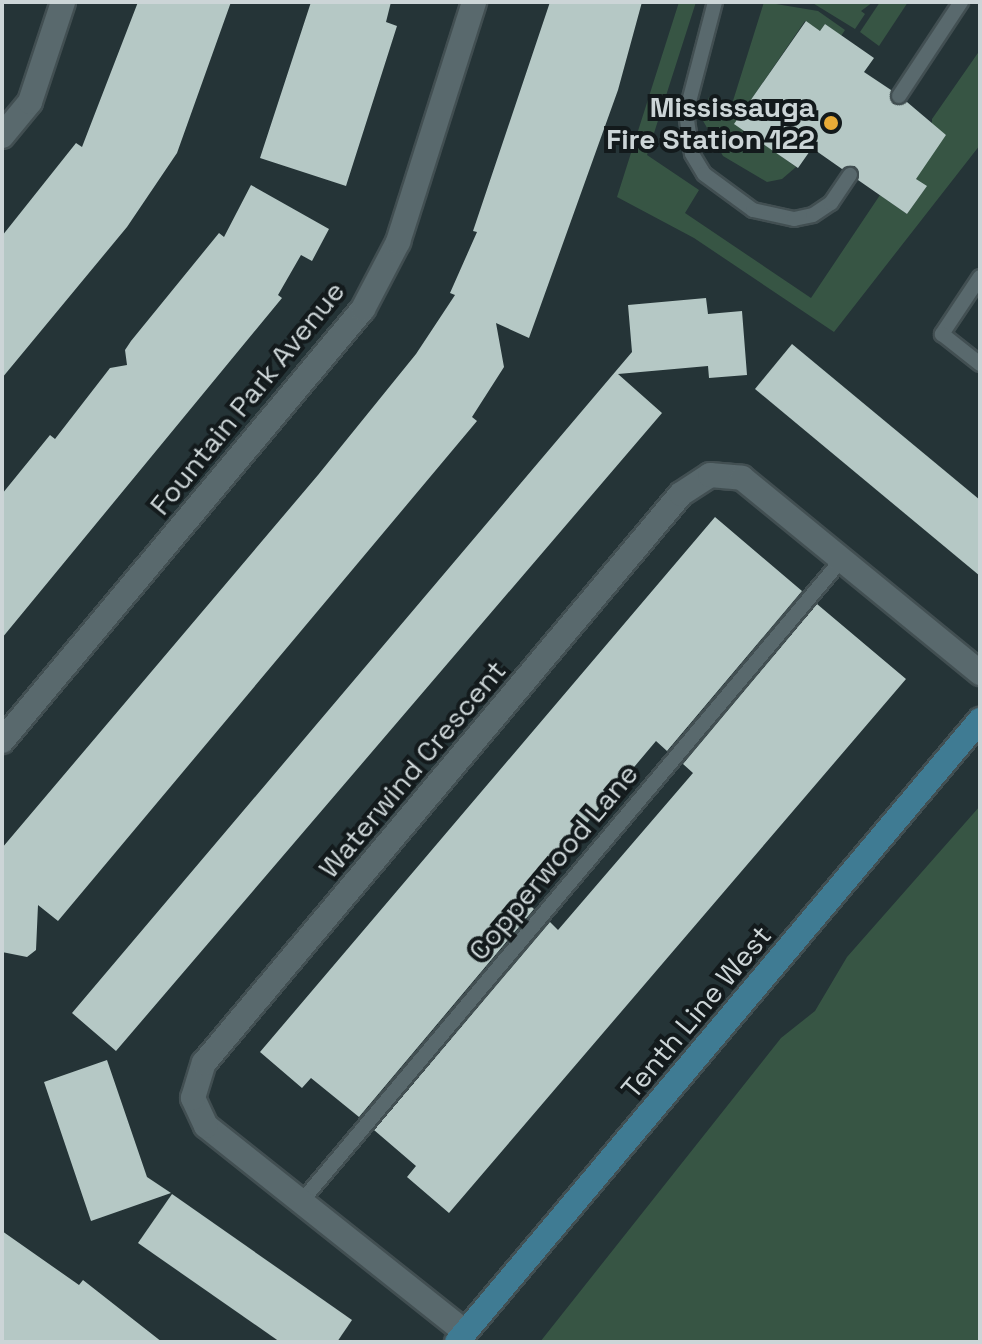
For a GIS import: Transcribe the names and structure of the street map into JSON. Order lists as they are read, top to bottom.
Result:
{
  "streets": {
    "street": ["Fountain Park Avenue", "Waterwind Crescent", "Tenth Line West"],
    "lane": ["Copperwood Lane"]
  },
  "crossings": [
    ["Waterwind Crescent", "Copperwood Lane"],
    ["Waterwind Crescent", "Tenth Line West"]
  ],
  "places": ["Mississauga Fire Station 122"]
}
